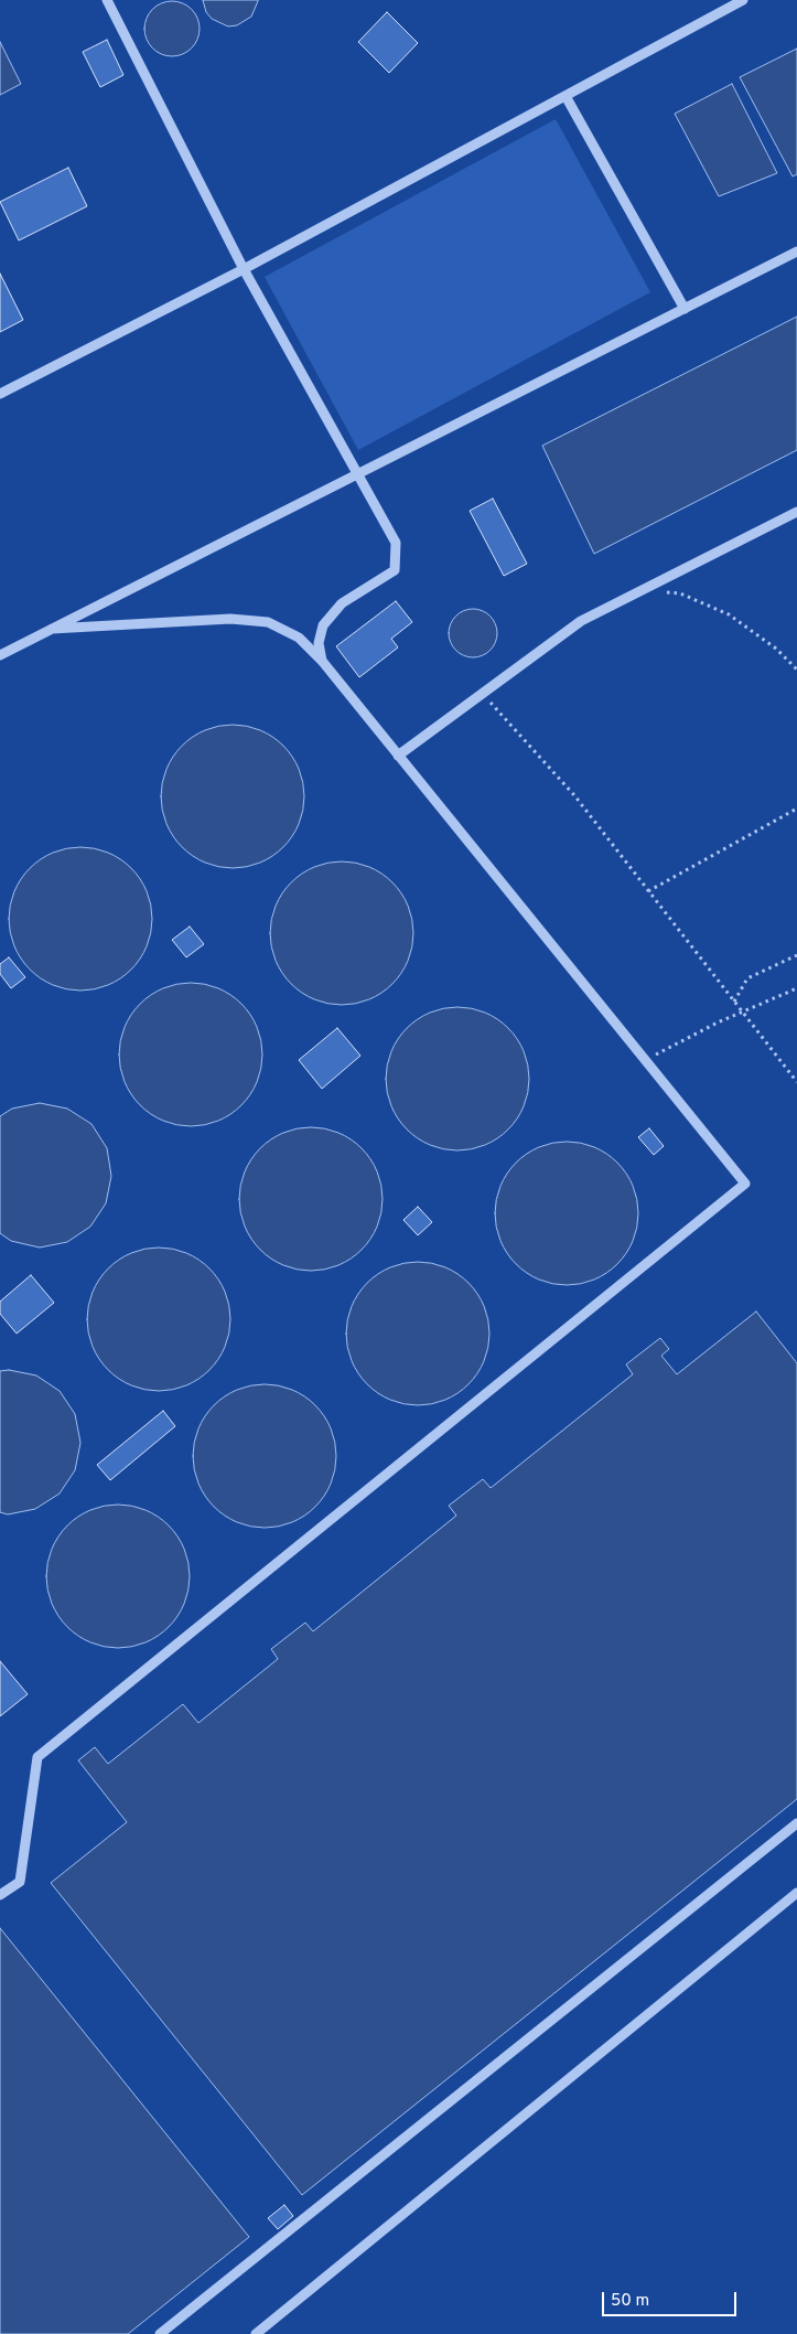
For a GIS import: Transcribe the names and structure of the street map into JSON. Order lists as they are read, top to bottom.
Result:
{
  "scale_bar": "50 m"
}
